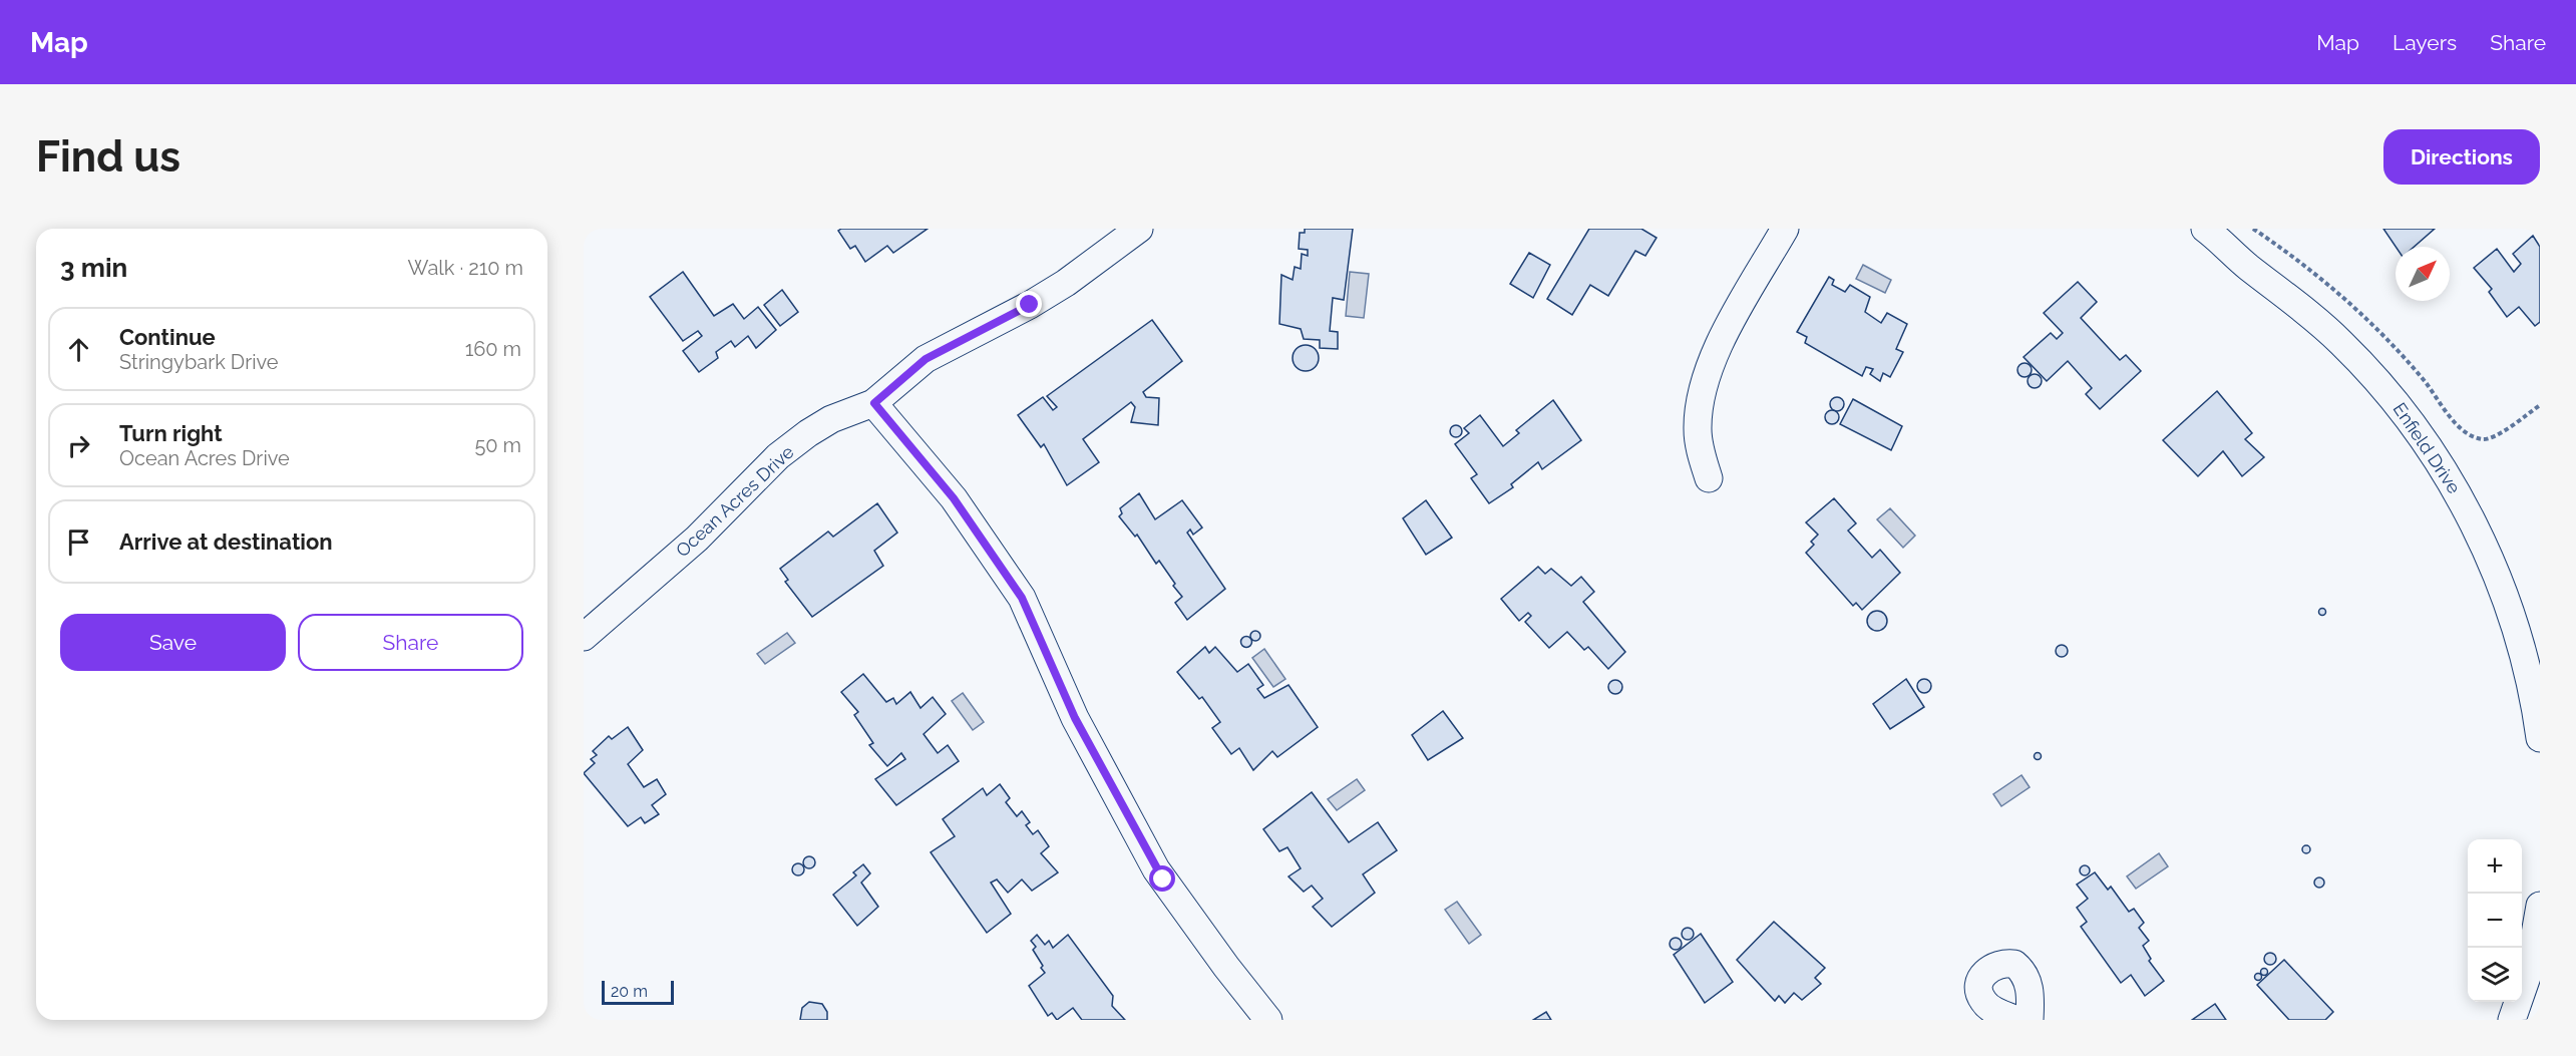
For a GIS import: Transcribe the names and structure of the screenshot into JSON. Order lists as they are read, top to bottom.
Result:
{
  "streets": {
    "street": ["Enfield Drive", "Ocean Acres Drive"]
  },
  "scale_bar": "20 m",
  "north": "top right",
  "page": {
    "header": "Map",
    "nav": ["Map", "Layers", "Share"],
    "buttons": [
      "Directions",
      ["Save", "Share"]
    ],
    "title": "Find us",
    "heading": ["3 min", "Walk · 210 m"],
    "list": [
      ["Continue", "Stringybark Drive", "160 m"],
      ["Turn right", "Ocean Acres Drive", "50 m"],
      "Arrive at destination"
    ],
    "map_buttons": ["+", "−"],
    "scale": "20 m"
  }
}
